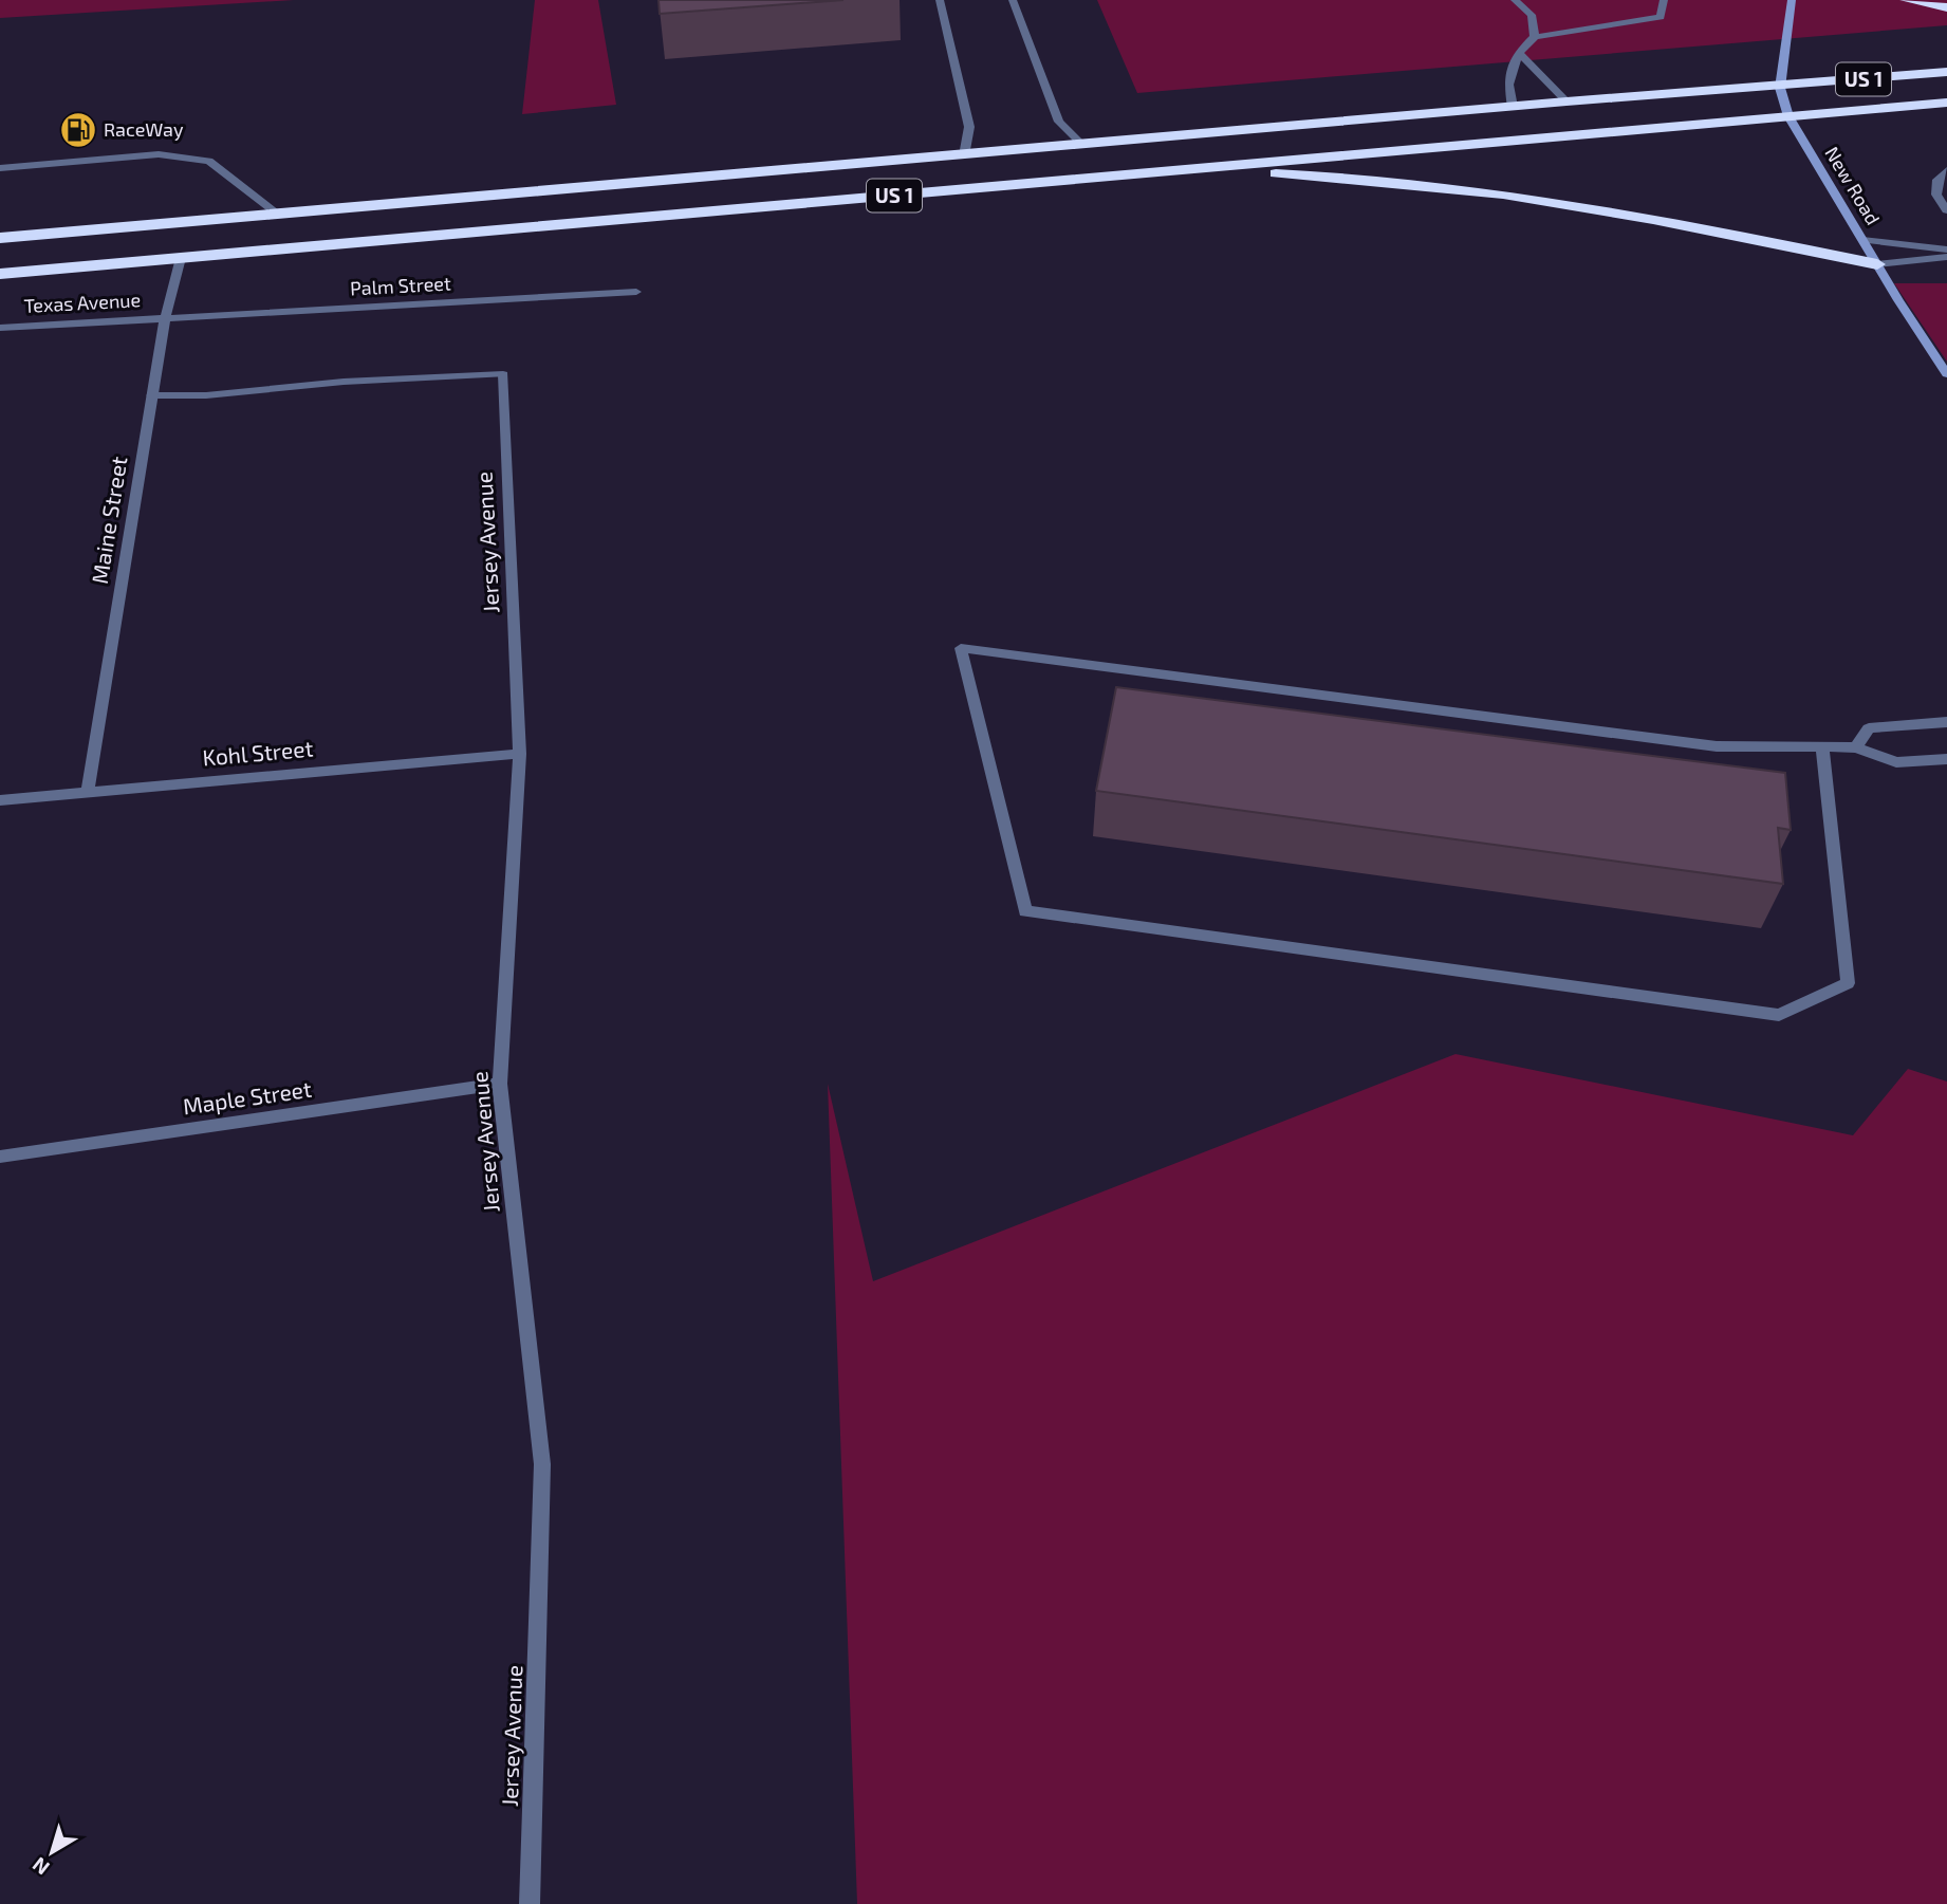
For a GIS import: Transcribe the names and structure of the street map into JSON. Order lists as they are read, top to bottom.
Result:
{
  "streets": {
    "highway": ["US 1"],
    "street": [
      "New Road",
      "Palm Street",
      "Texas Avenue",
      "Maine Street",
      "Jersey Avenue",
      "Kohl Street",
      "Maple Street"
    ]
  },
  "crossings": [
    ["US 1", "New Road"],
    ["US 1", "Maine Street"],
    ["Palm Street", "Texas Avenue"],
    ["Palm Street", "Maine Street"],
    ["Texas Avenue", "Maine Street"],
    ["Maine Street", "Jersey Avenue"],
    ["Maine Street", "Kohl Street"],
    ["Jersey Avenue", "Kohl Street"],
    ["Jersey Avenue", "Maple Street"]
  ],
  "places": {
    "fuel station": ["RaceWay"]
  },
  "north": "bottom left"
}
